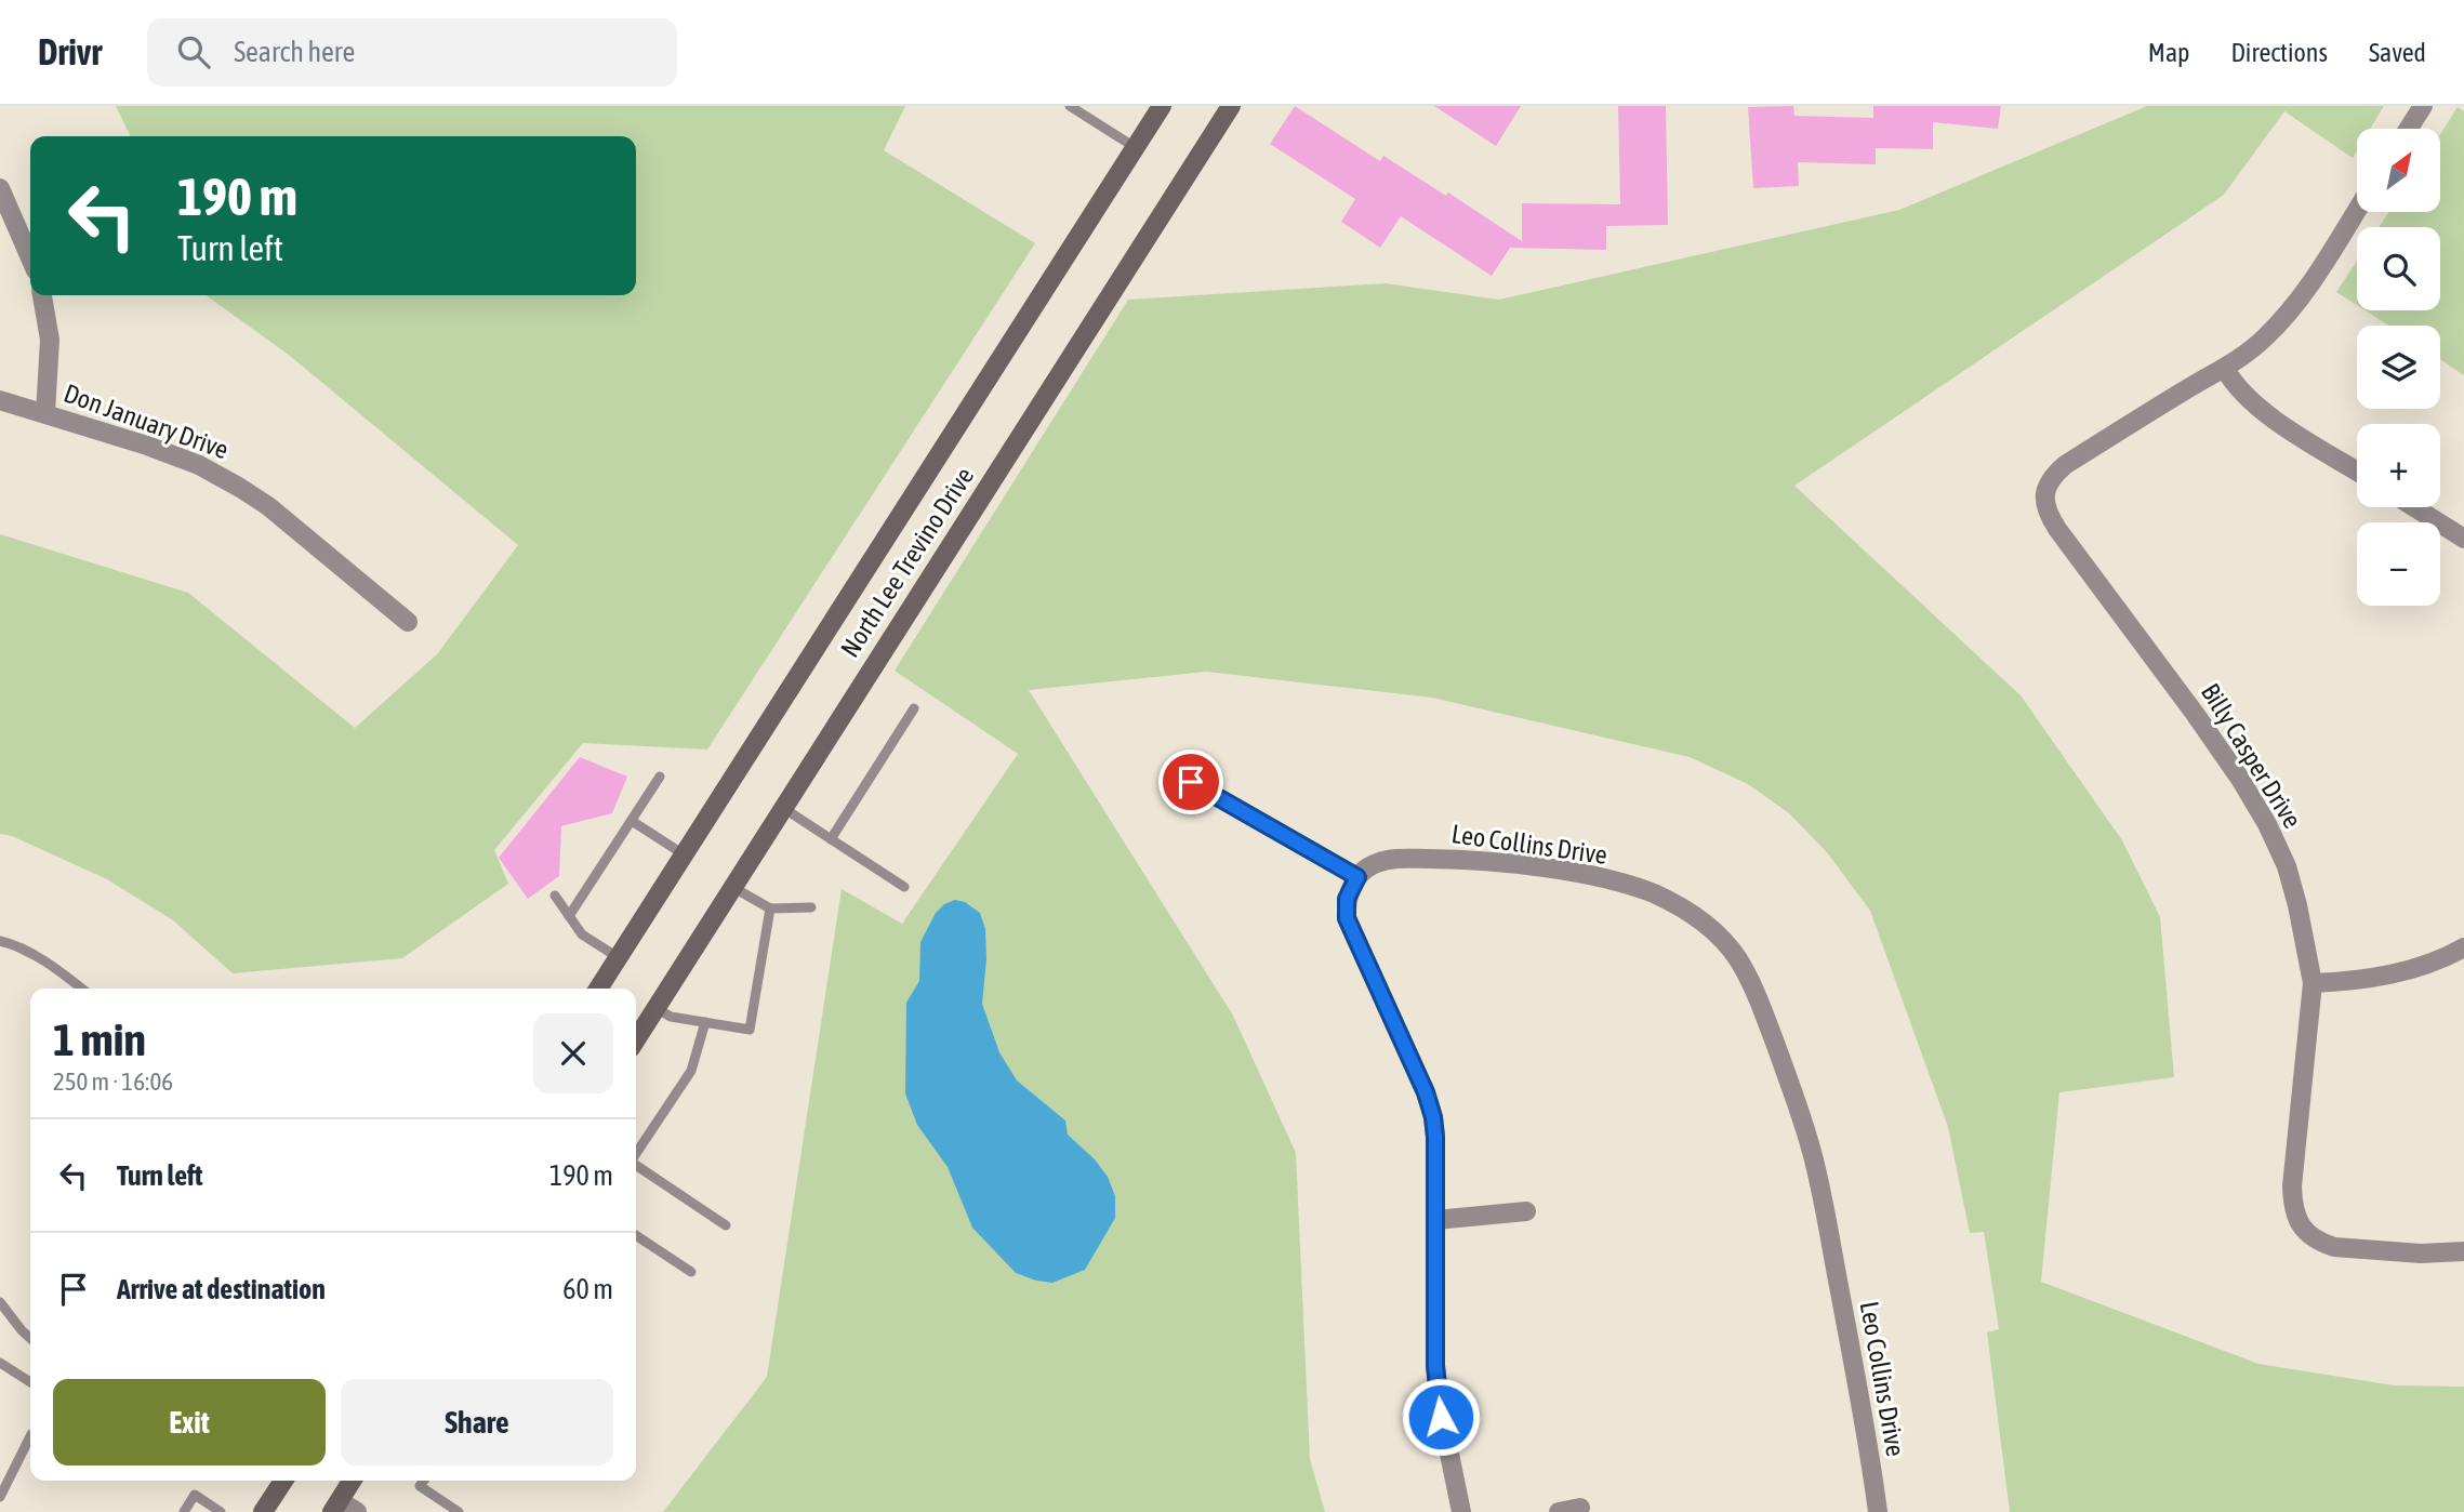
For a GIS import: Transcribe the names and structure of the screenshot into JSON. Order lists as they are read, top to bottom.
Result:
{
  "streets": {
    "main road": ["North Lee Trevino Drive"],
    "street": ["Don January Drive", "Billy Casper Drive", "Leo Collins Drive"]
  },
  "north": "top right",
  "page": {
    "header": "Drivr",
    "search": "Search here",
    "nav": ["Map", "Directions", "Saved"],
    "map_buttons": ["+", "−"],
    "turn": ["190 m", "Turn left"],
    "heading": ["1 min", "250 m · 16:06"],
    "list": [
      {
        "name": "Turn left",
        "value": "190 m"
      },
      {
        "name": "Arrive at destination",
        "value": "60 m"
      }
    ],
    "buttons": ["Exit", "Share"]
  }
}
